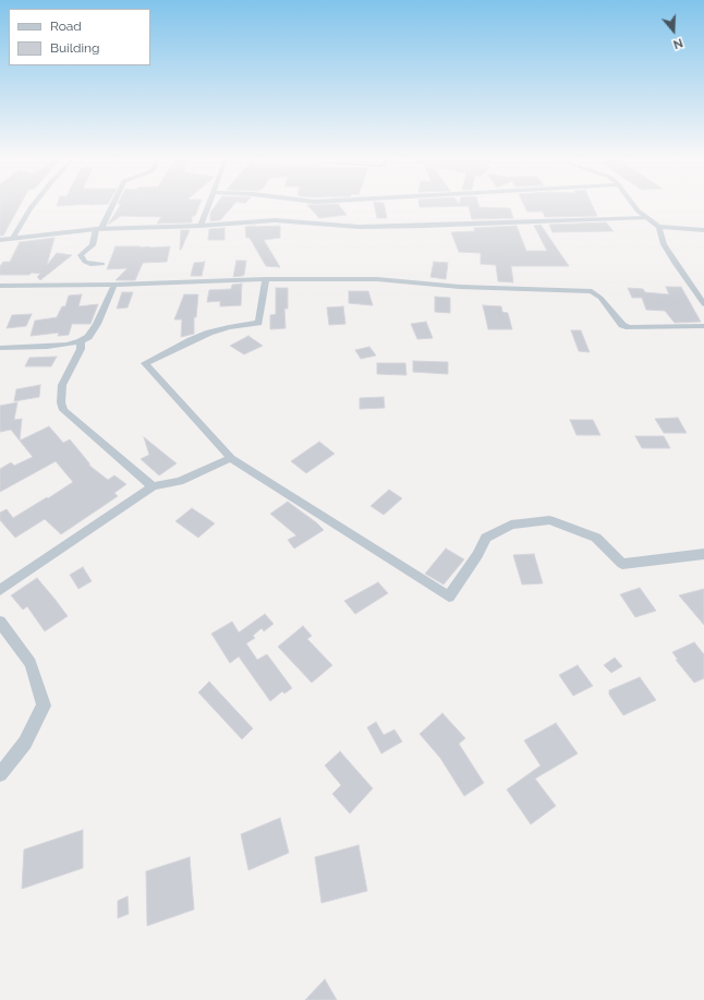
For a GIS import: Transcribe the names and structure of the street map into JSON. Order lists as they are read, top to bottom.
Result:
{
  "legend": ["Road", "Building"],
  "north": "bottom"
}
